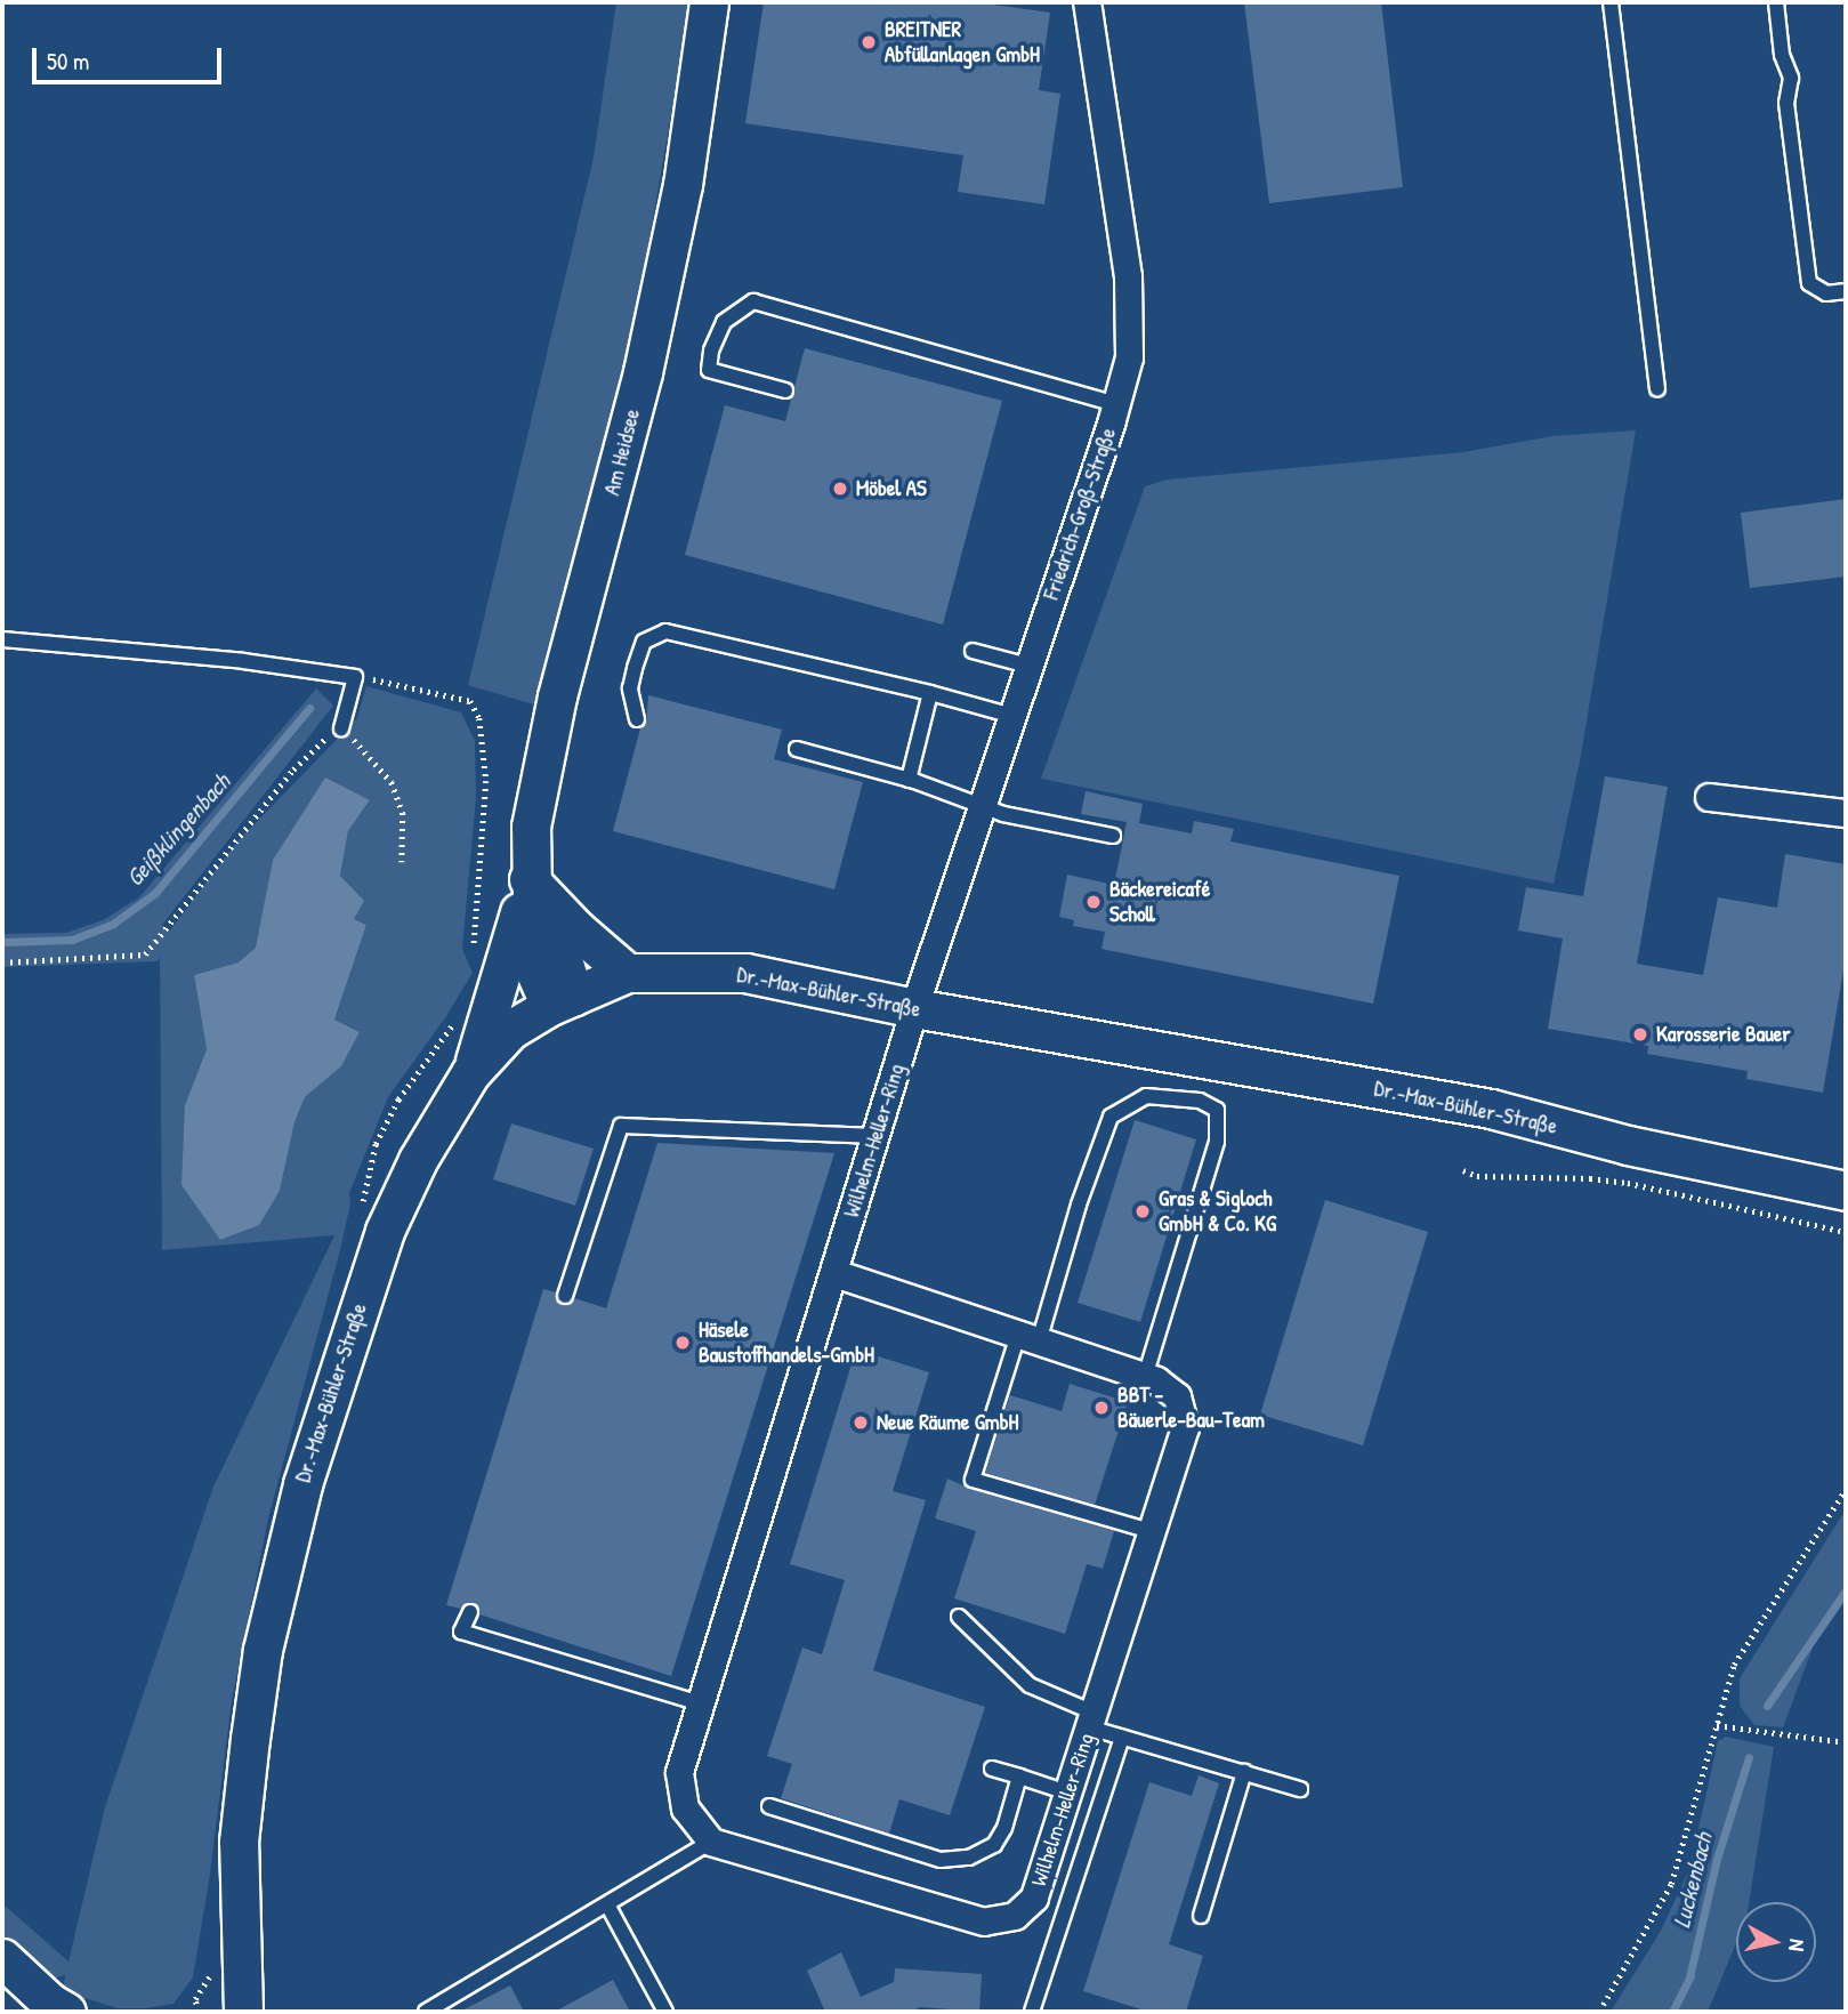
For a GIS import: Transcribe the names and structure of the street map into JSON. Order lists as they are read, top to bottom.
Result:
{
  "streets": {
    "main road": ["Am Heidsee", "Dr.-Max-Bühler-Straße"],
    "street": ["Friedrich-Groß-Straße", "Wilhelm-Heller-Ring"]
  },
  "crossings": [
    ["Am Heidsee", "Dr.-Max-Bühler-Straße"],
    ["Friedrich-Groß-Straße", "Dr.-Max-Bühler-Straße"],
    ["Friedrich-Groß-Straße", "Wilhelm-Heller-Ring"],
    ["Dr.-Max-Bühler-Straße", "Wilhelm-Heller-Ring"]
  ],
  "water": ["Geißklingenbach", "Luckenbach"],
  "places": [
    "BREITNER Abfüllanlagen GmbH",
    "Möbel AS",
    "Bäckereicafé Scholl",
    "Karosserie Bauer",
    "Gras & Sigloch GmbH & Co. KG",
    "Häsele Baustoffhandels-GmbH",
    "BBT - Bäuerle-Bau-Team",
    "Neue Räume GmbH"
  ],
  "scale_bar": "50 m",
  "north": "right"
}
